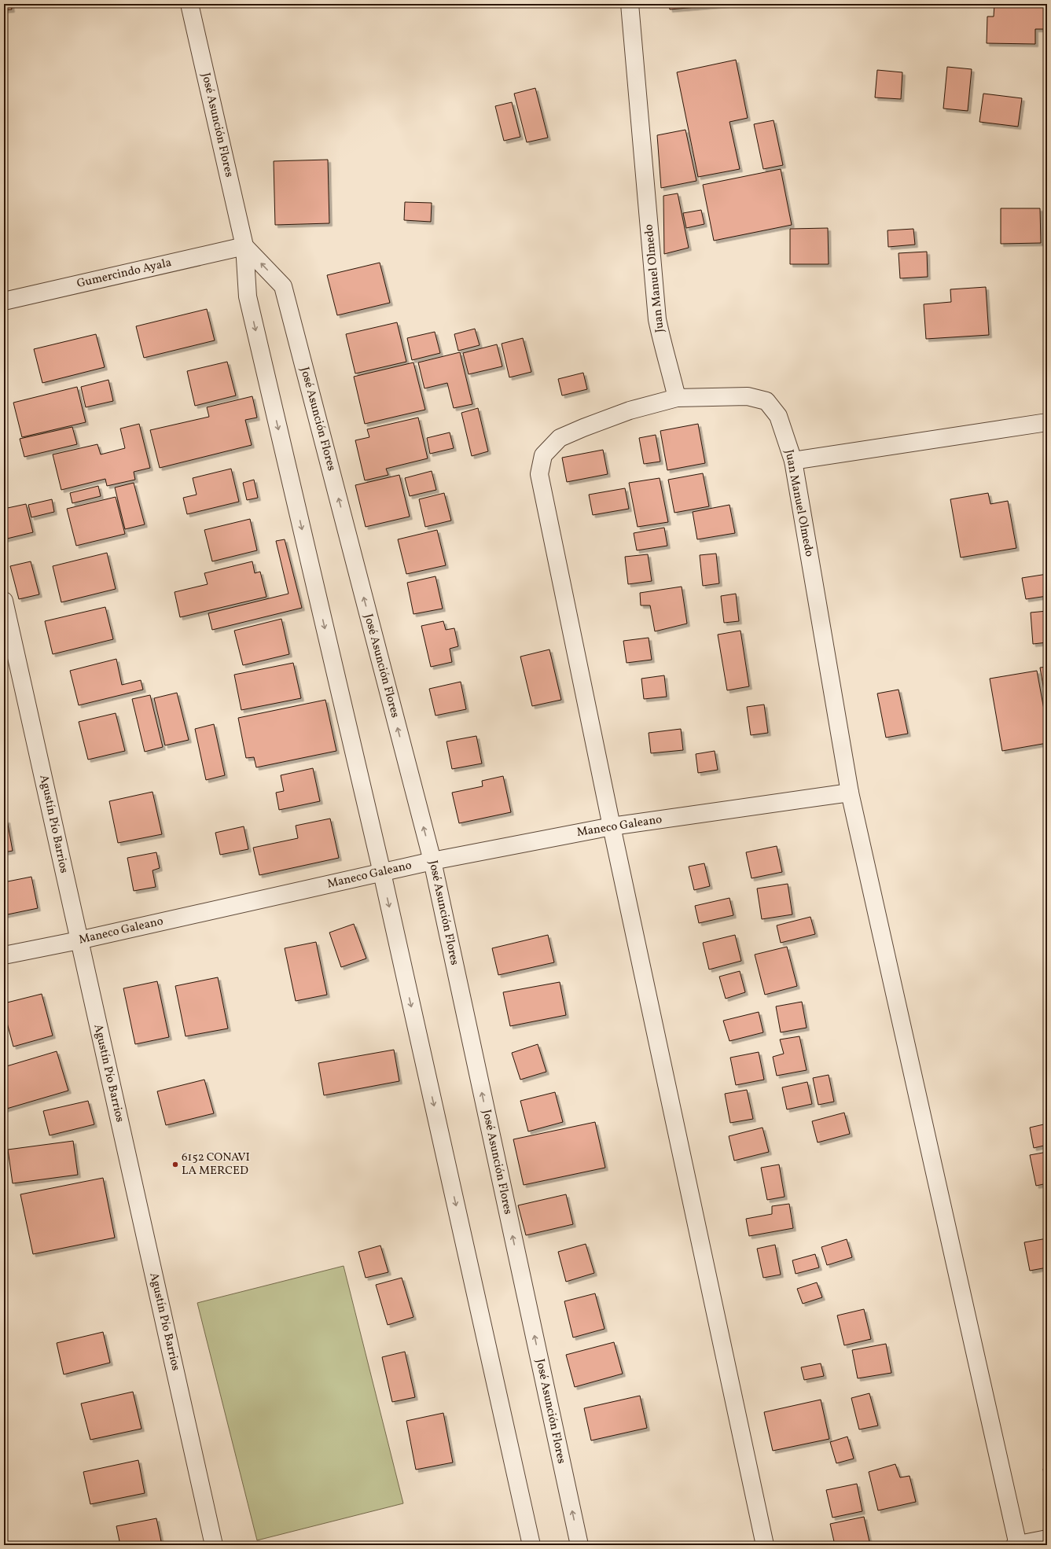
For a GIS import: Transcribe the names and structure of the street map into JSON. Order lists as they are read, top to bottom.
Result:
{
  "streets": {
    "street": [
      "José Asunción Flores",
      "Gumercindo Ayala",
      "Juan Manuel Olmedo",
      "Agustín Pío Barrios",
      "Maneco Galeano"
    ]
  },
  "crossings": [
    ["José Asunción Flores", "Gumercindo Ayala"],
    ["José Asunción Flores", "Maneco Galeano"],
    ["Juan Manuel Olmedo", "Maneco Galeano"],
    ["Agustín Pío Barrios", "Maneco Galeano"]
  ],
  "places": ["6152 CONAVI LA MERCED"]
}
